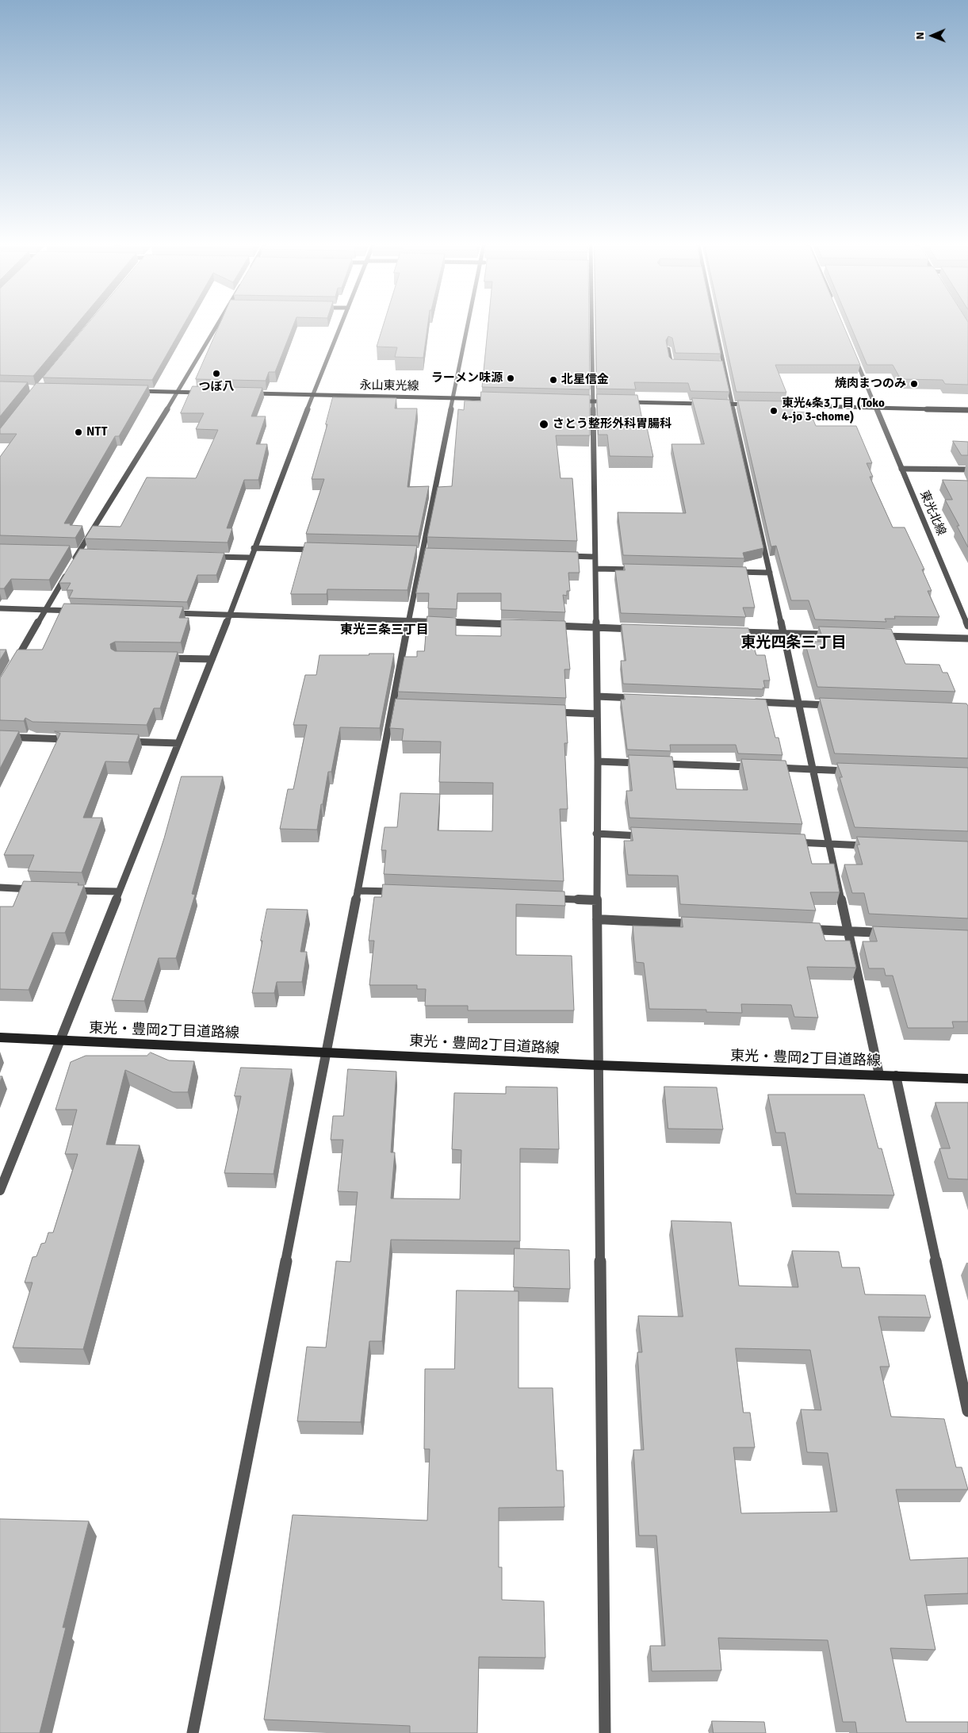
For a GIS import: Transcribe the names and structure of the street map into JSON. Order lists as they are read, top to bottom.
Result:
{
  "streets": {
    "street": ["永山東光線", "東光北線", "東光・豊岡2丁目道路線"]
  },
  "districts": ["東光三条三丁目", "東光四条三丁目"],
  "places": [
    "つぼ八",
    "ラーメン味源",
    "北星信金",
    "焼肉まつのみ",
    "東光4条3丁目 (Toko 4-jo 3-chome)",
    "さとう整形外科胃腸科",
    "NTT"
  ],
  "north": "left"
}
